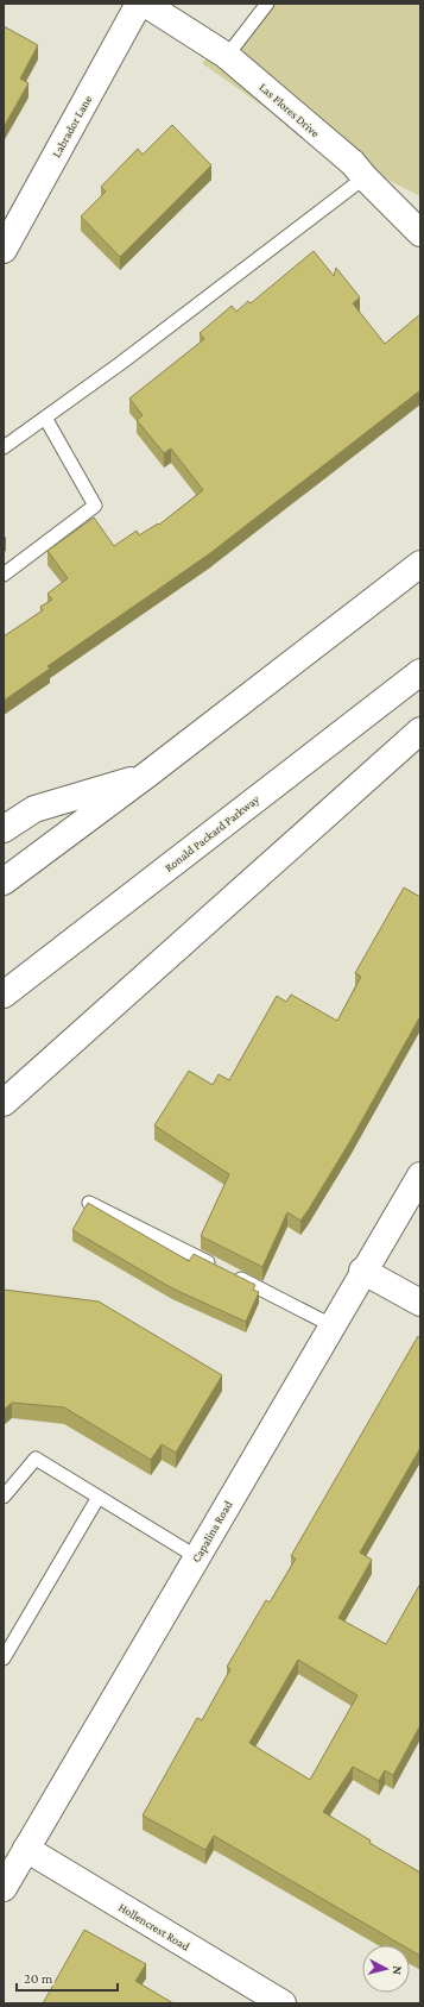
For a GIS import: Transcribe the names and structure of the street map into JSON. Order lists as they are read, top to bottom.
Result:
{
  "streets": {
    "main road": [
      "Las Flores Drive",
      "Labrador Lane",
      "Ronald Packard Parkway",
      "Capalina Road",
      "Hollencrest Road"
    ]
  },
  "crossings": [
    ["Capalina Road", "Hollencrest Road"]
  ],
  "scale_bar": "20 m",
  "north": "right"
}
